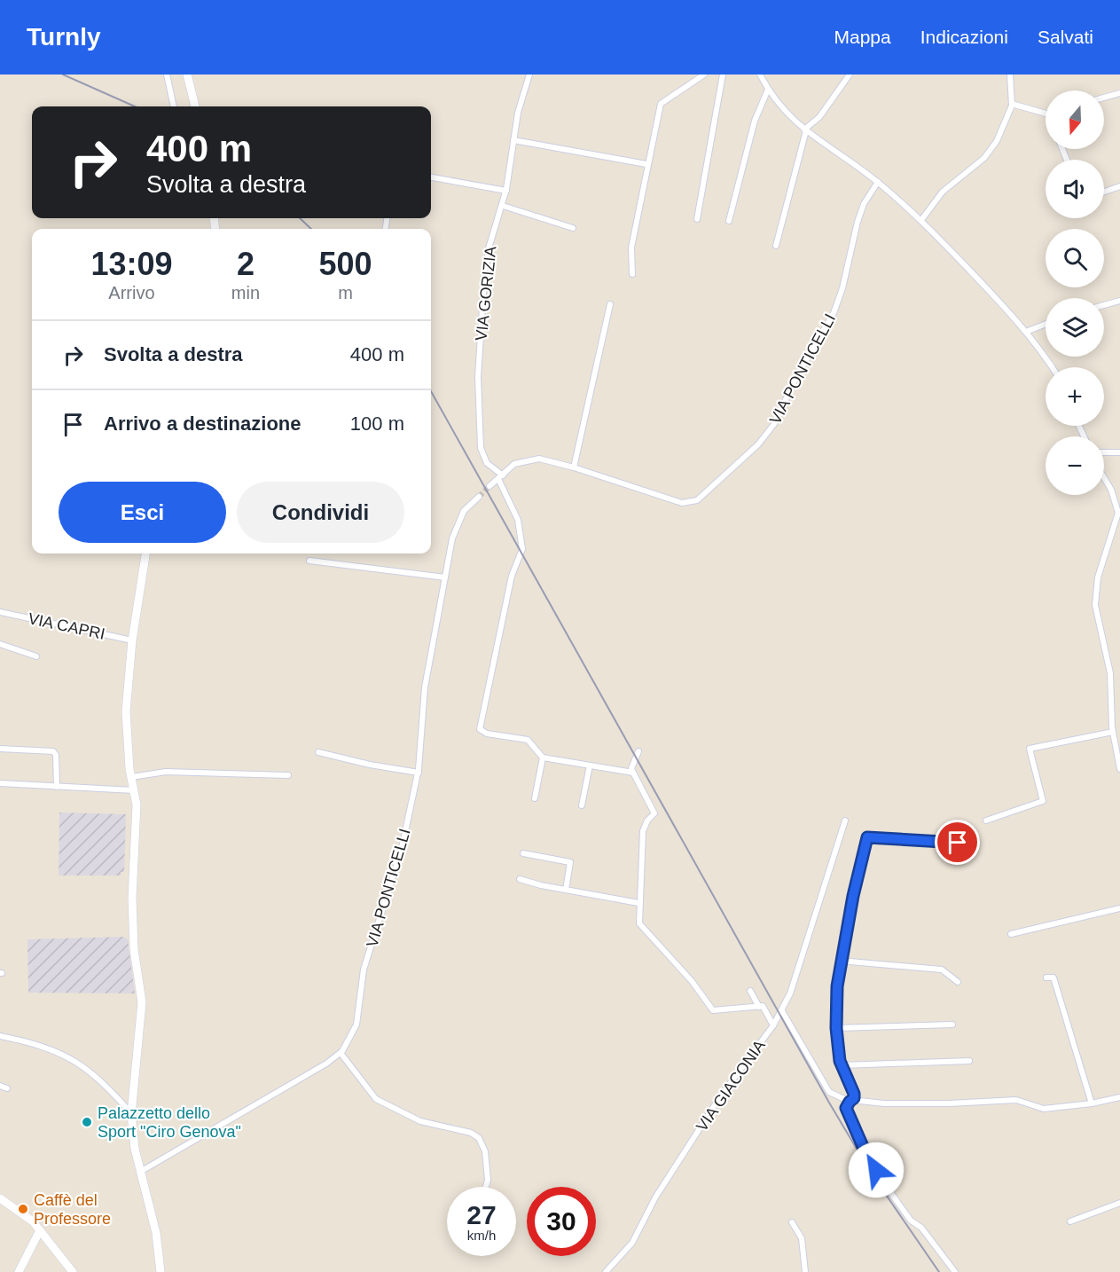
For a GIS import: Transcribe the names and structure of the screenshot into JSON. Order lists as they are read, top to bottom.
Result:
{
  "streets": {
    "street": [
      "VIA GORIZIA",
      "VIA PONTICELLI",
      "VIA CAPRI",
      "VIA GIACONIA"
    ]
  },
  "crossings": [
    ["VIA GORIZIA", "VIA PONTICELLI"]
  ],
  "places": ["Palazzetto dello Sport \"Ciro Genova\"", "Caffè del Professore"],
  "north": "bottom",
  "page": {
    "header": "Turnly",
    "nav": ["Mappa", "Indicazioni", "Salvati"],
    "map_buttons": ["+", "−"],
    "turn": ["400 m", "Svolta a destra"],
    "eta": [
      "13:09",
      "Arrivo",
      "2",
      "min",
      "500",
      "m"
    ],
    "list": [
      {
        "name": "Svolta a destra",
        "value": "400 m"
      },
      {
        "name": "Arrivo a destinazione",
        "value": "100 m"
      }
    ],
    "buttons": ["Esci", "Condividi"],
    "speed": "27 km/h",
    "limit": "30"
  }
}
